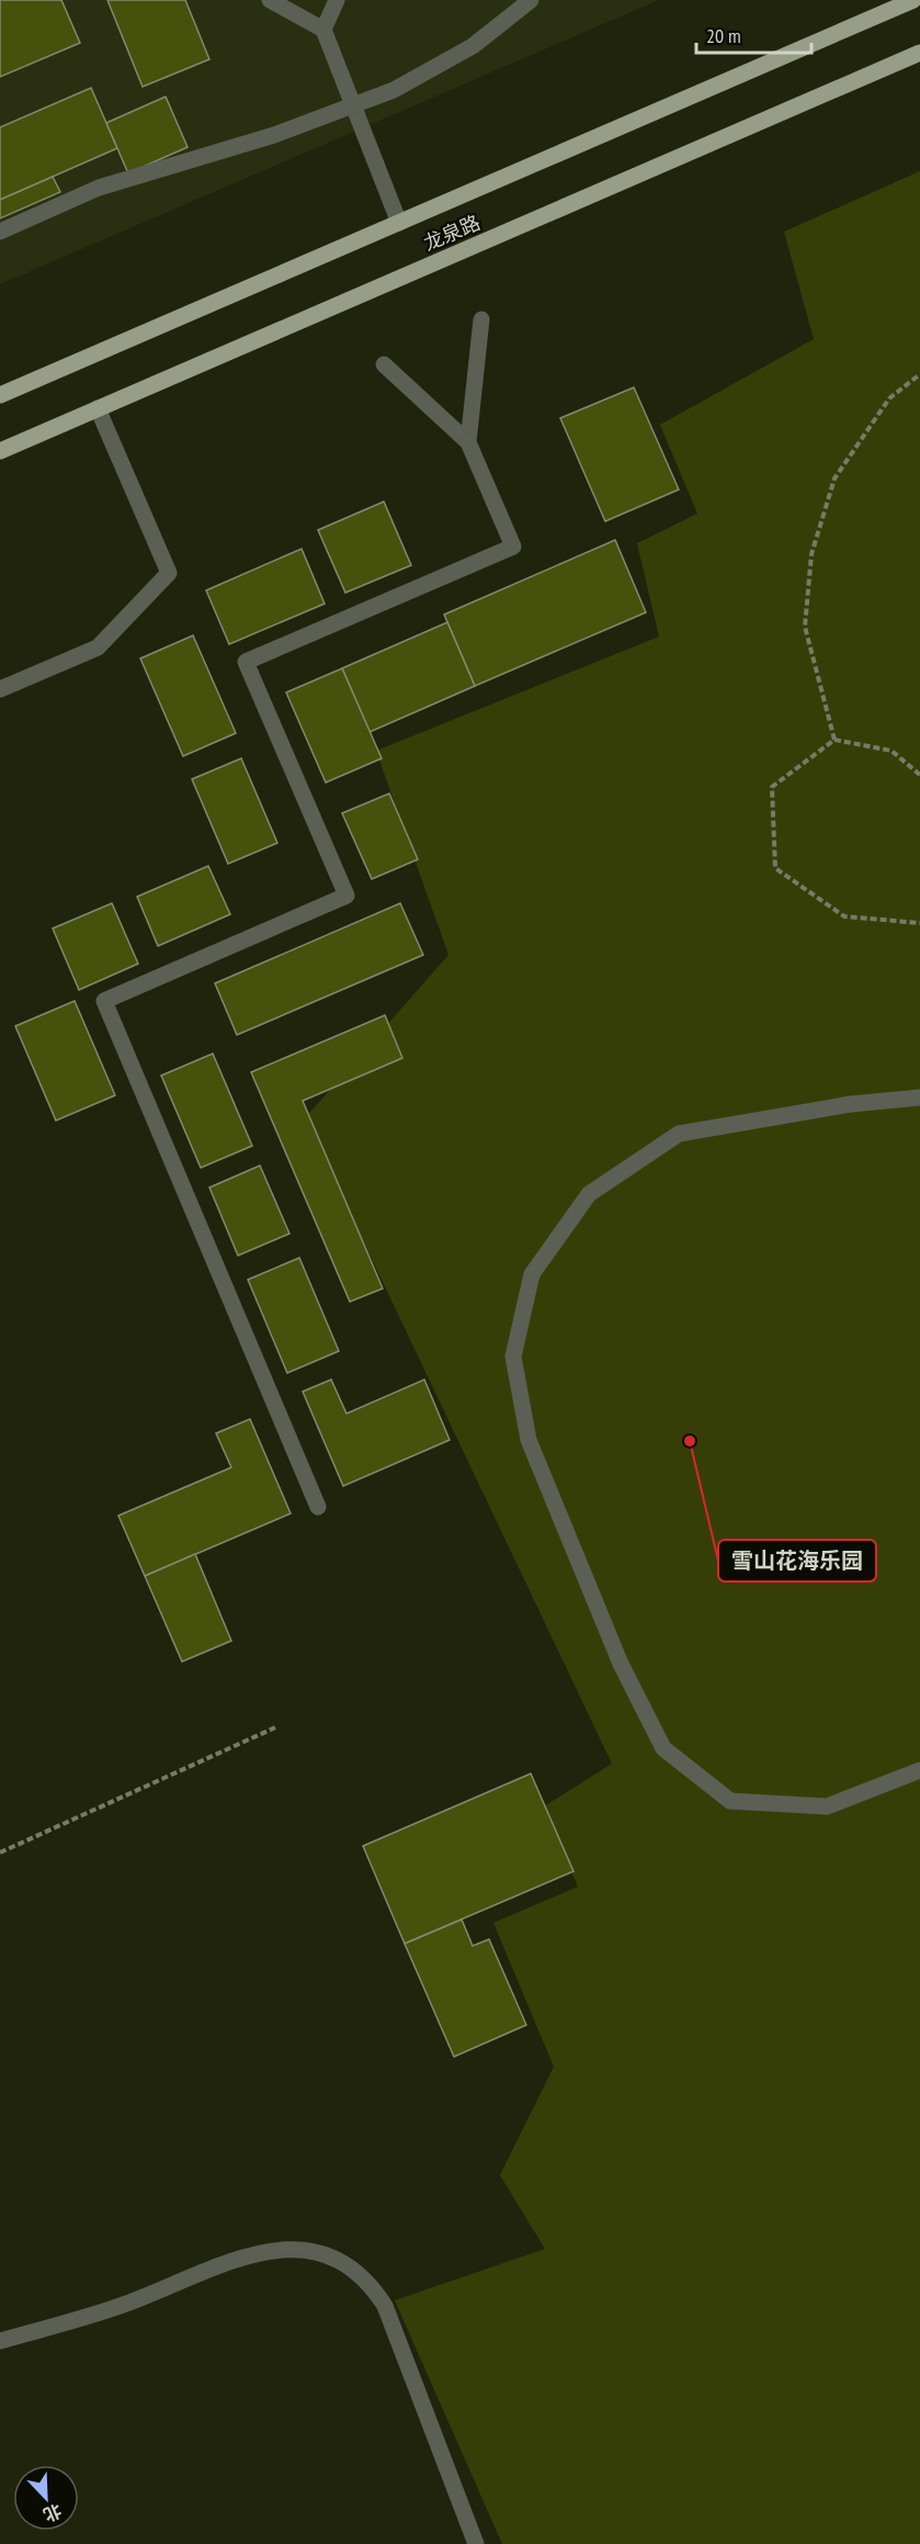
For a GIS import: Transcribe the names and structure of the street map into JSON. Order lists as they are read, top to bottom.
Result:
{
  "streets": {
    "main road": ["龙泉路"]
  },
  "places": ["雪山花海乐园"],
  "scale_bar": "20 m",
  "north": "bottom right"
}
